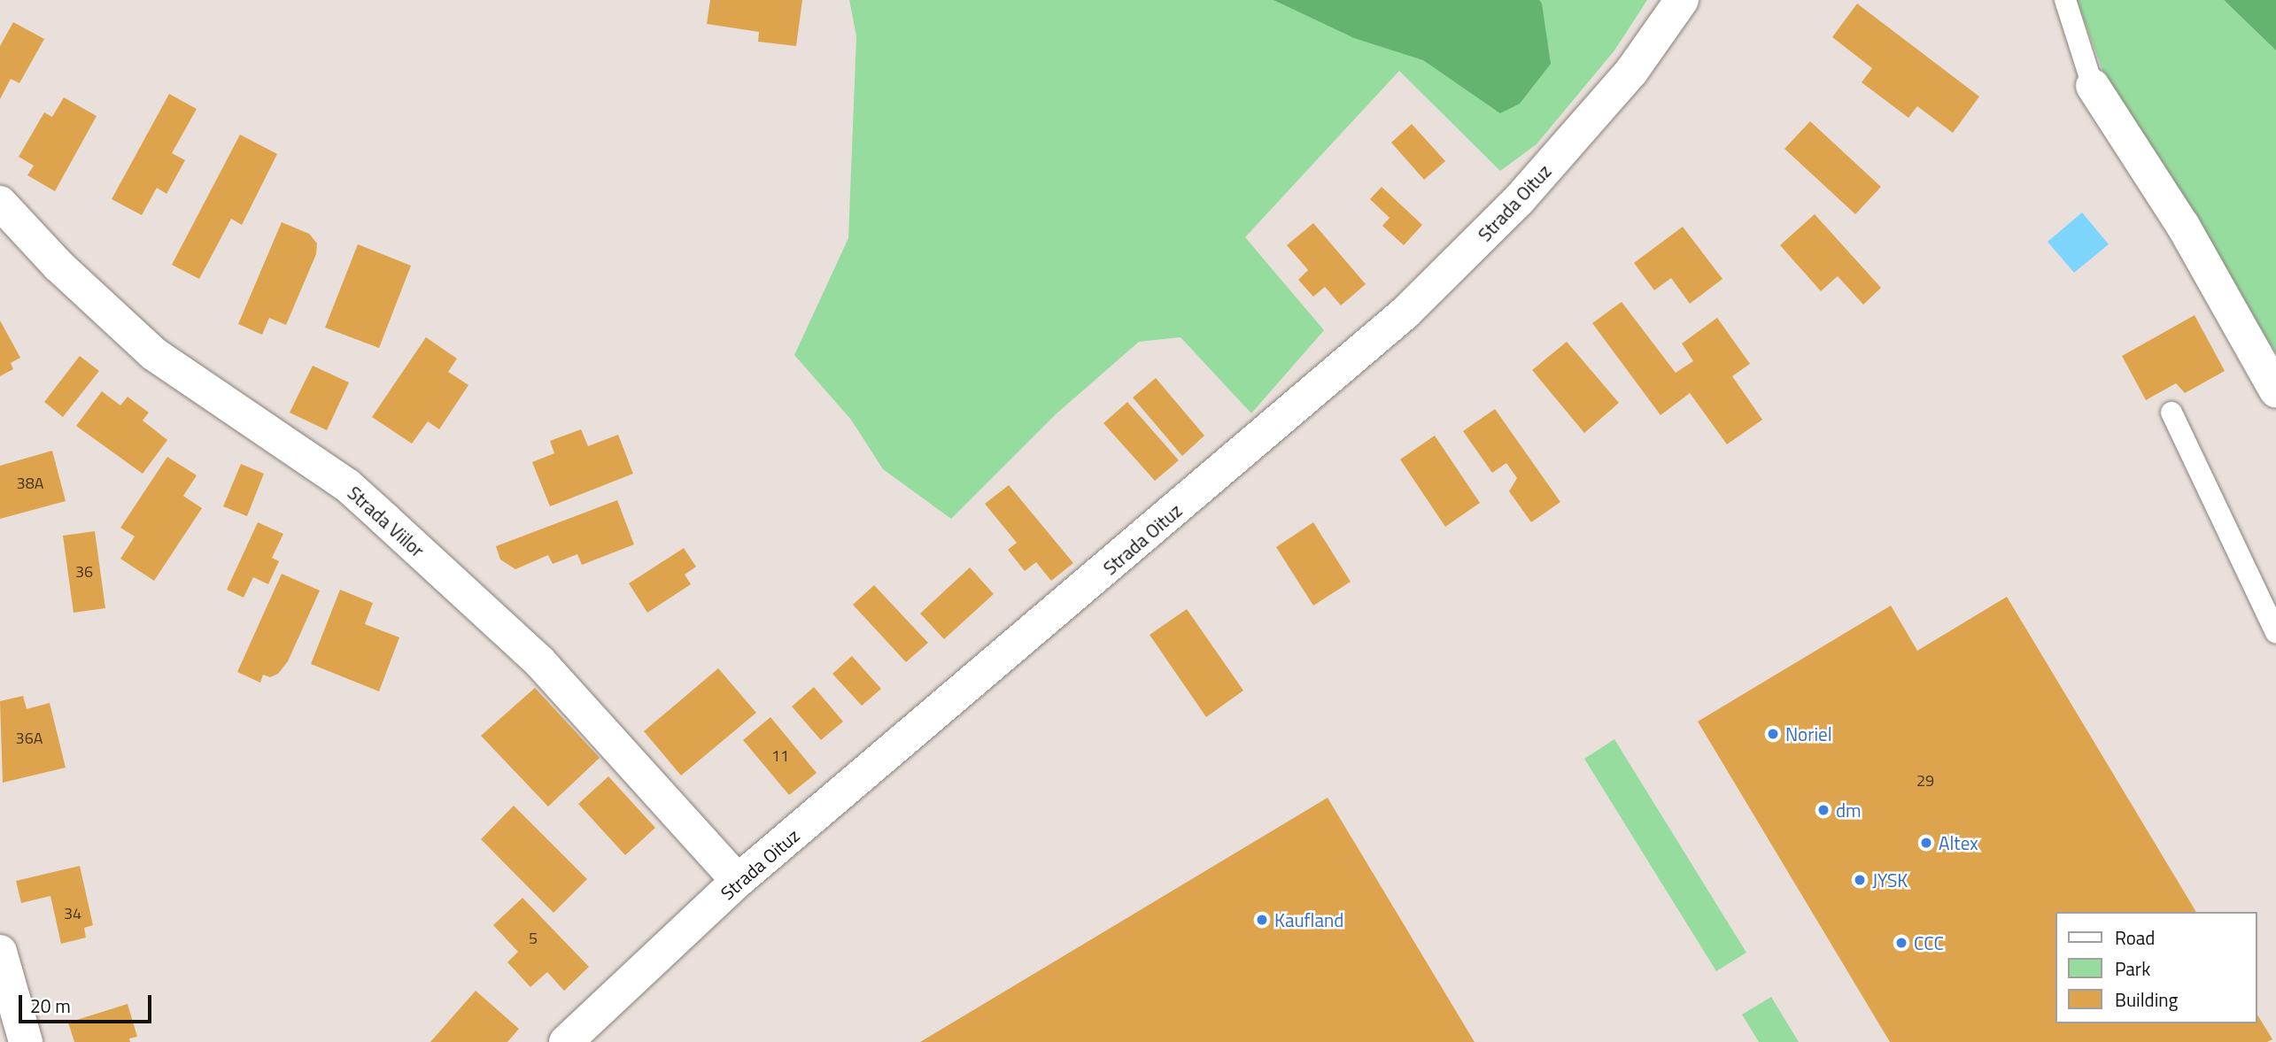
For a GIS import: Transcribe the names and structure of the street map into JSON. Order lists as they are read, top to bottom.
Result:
{
  "streets": {
    "main road": ["Strada Oituz", "Strada Viilor"]
  },
  "crossings": [
    ["Strada Oituz", "Strada Viilor"]
  ],
  "places": [
    "Noriel",
    "dm",
    "Altex",
    "JYSK",
    "Kaufland",
    "CCC"
  ],
  "house_numbers": [
    "38A",
    "36",
    "36A",
    "11",
    "29",
    "34",
    "5"
  ],
  "legend": ["Road", "Park", "Building"],
  "scale_bar": "20 m"
}
